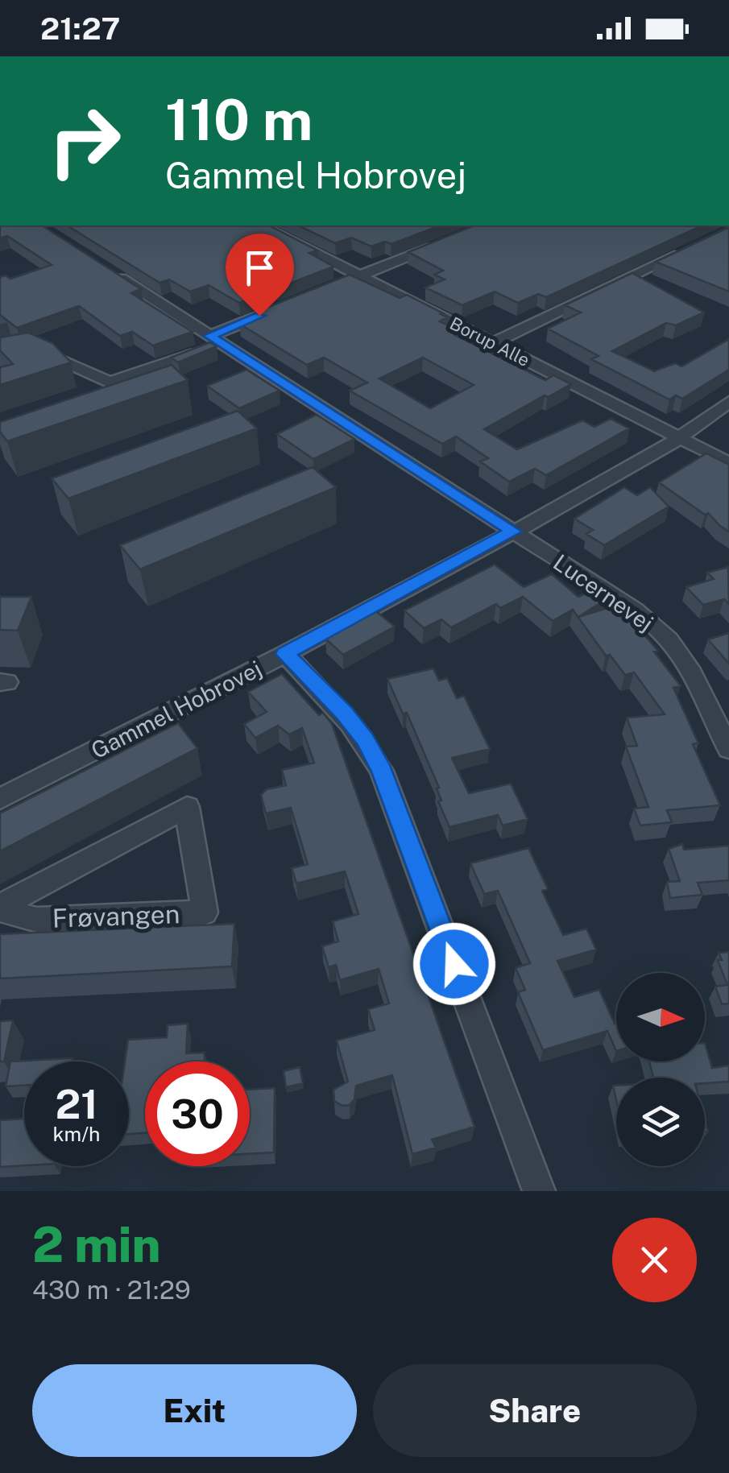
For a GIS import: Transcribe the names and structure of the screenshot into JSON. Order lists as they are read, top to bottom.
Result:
{
  "streets": {
    "street": [
      "Borup Alle",
      "Lucernevej",
      "Gammel Hobrovej",
      "Frøvangen"
    ]
  },
  "crossings": [
    ["Borup Alle", "Gammel Hobrovej"],
    ["Lucernevej", "Gammel Hobrovej"]
  ],
  "north": "right",
  "page": {
    "status": "21:27",
    "turn": ["110 m", "Gammel Hobrovej"],
    "speed": "21 km/h",
    "limit": "30",
    "heading": ["2 min", "430 m · 21:29"],
    "buttons": ["Exit", "Share"]
  }
}
